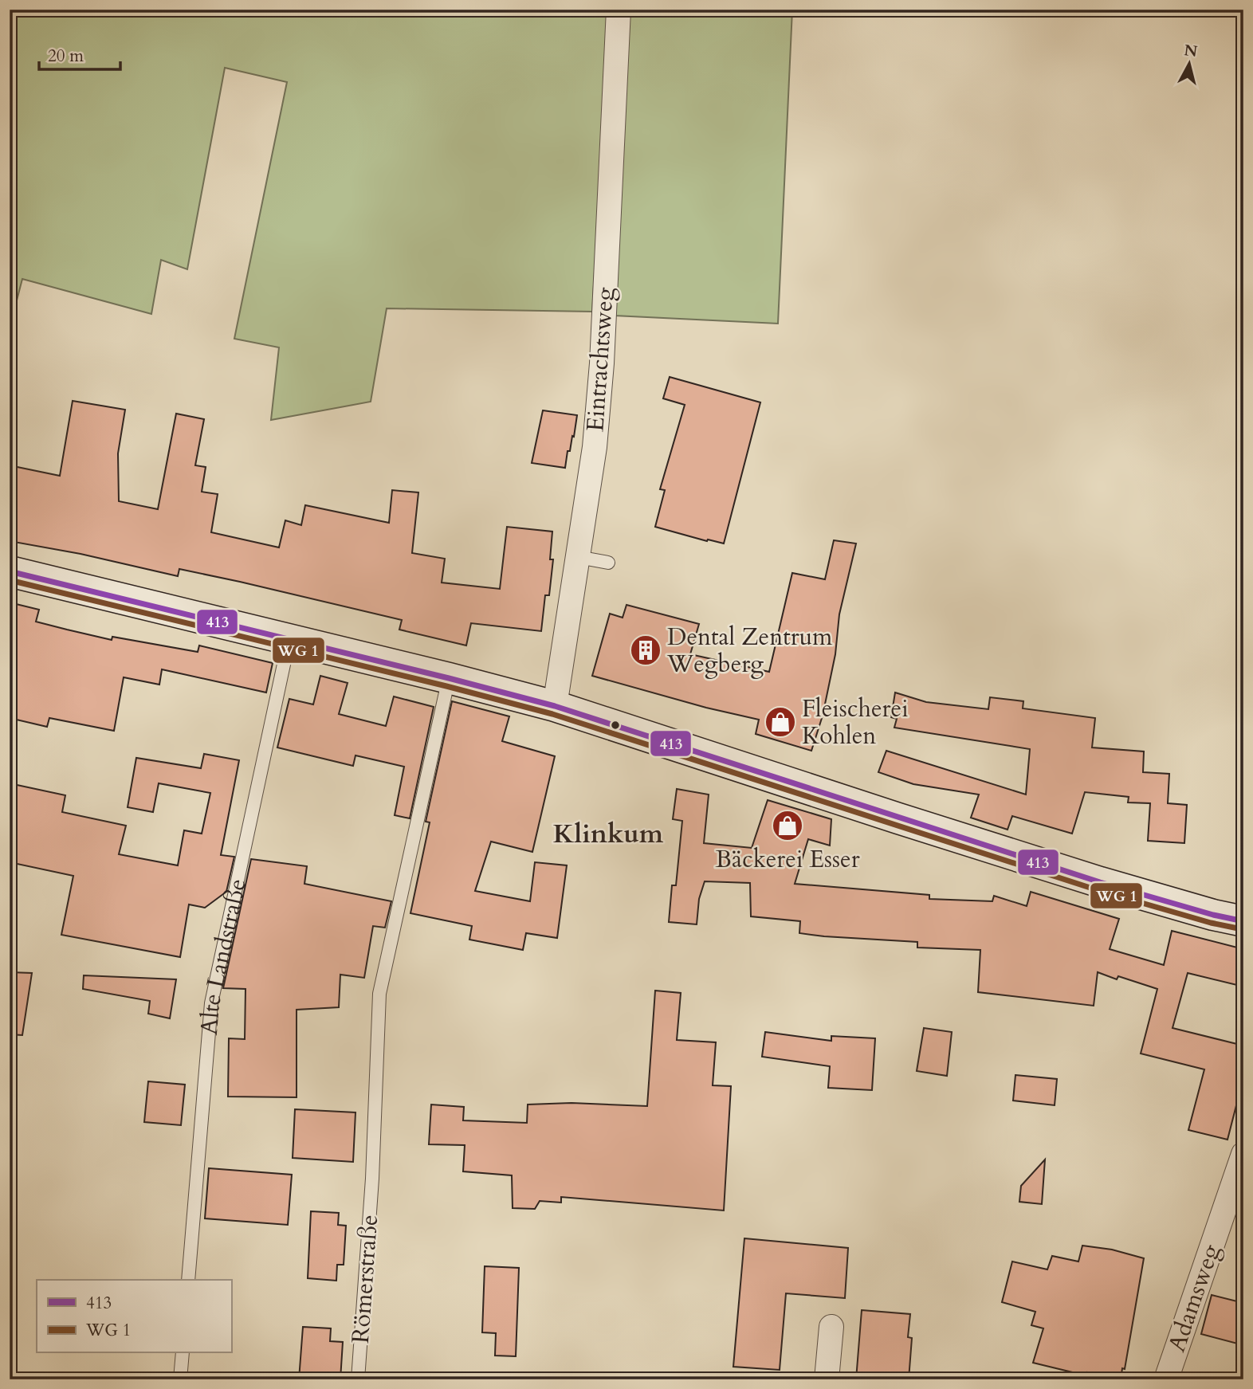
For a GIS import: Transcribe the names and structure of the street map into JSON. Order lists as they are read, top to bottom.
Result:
{
  "streets": {
    "street": ["Eintrachtsweg", "Adamsweg"],
    "lane": ["Alte Landstraße", "Römerstraße"]
  },
  "districts": ["Klinkum"],
  "places": {
    "building": ["Dental Zentrum Wegberg"],
    "shop": ["Fleischerei Kohlen", "Bäckerei Esser"]
  },
  "lines": ["transit line 413"],
  "legend": ["413", "WG 1"],
  "scale_bar": "20 m",
  "north": "top"
}
